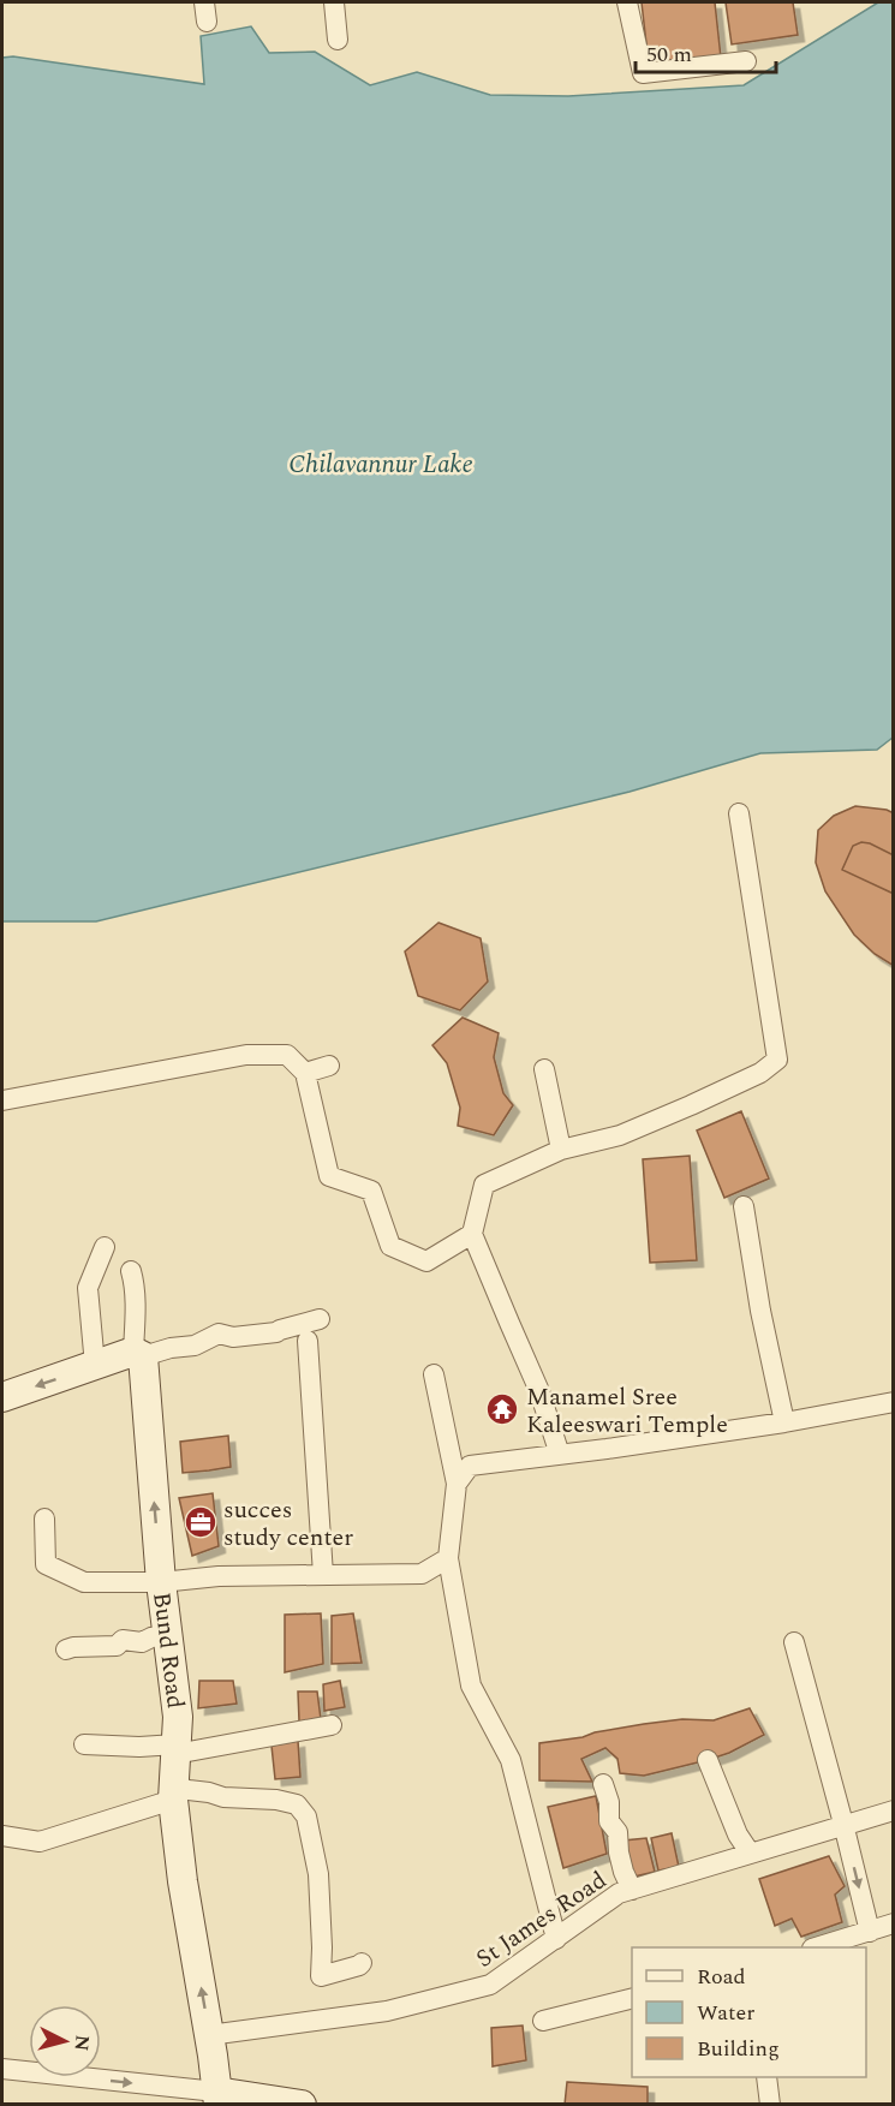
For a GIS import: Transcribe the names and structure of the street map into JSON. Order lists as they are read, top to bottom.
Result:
{
  "streets": {
    "street": ["Bund Road", "St James Road"]
  },
  "crossings": [
    ["Bund Road", "St James Road"]
  ],
  "water": ["Chilavannur Lake"],
  "places": {
    "temple": ["Manamel Sree Kaleeswari Temple"],
    "office": ["succes study center"]
  },
  "legend": ["Road", "Water", "Building"],
  "scale_bar": "50 m",
  "north": "right"
}
